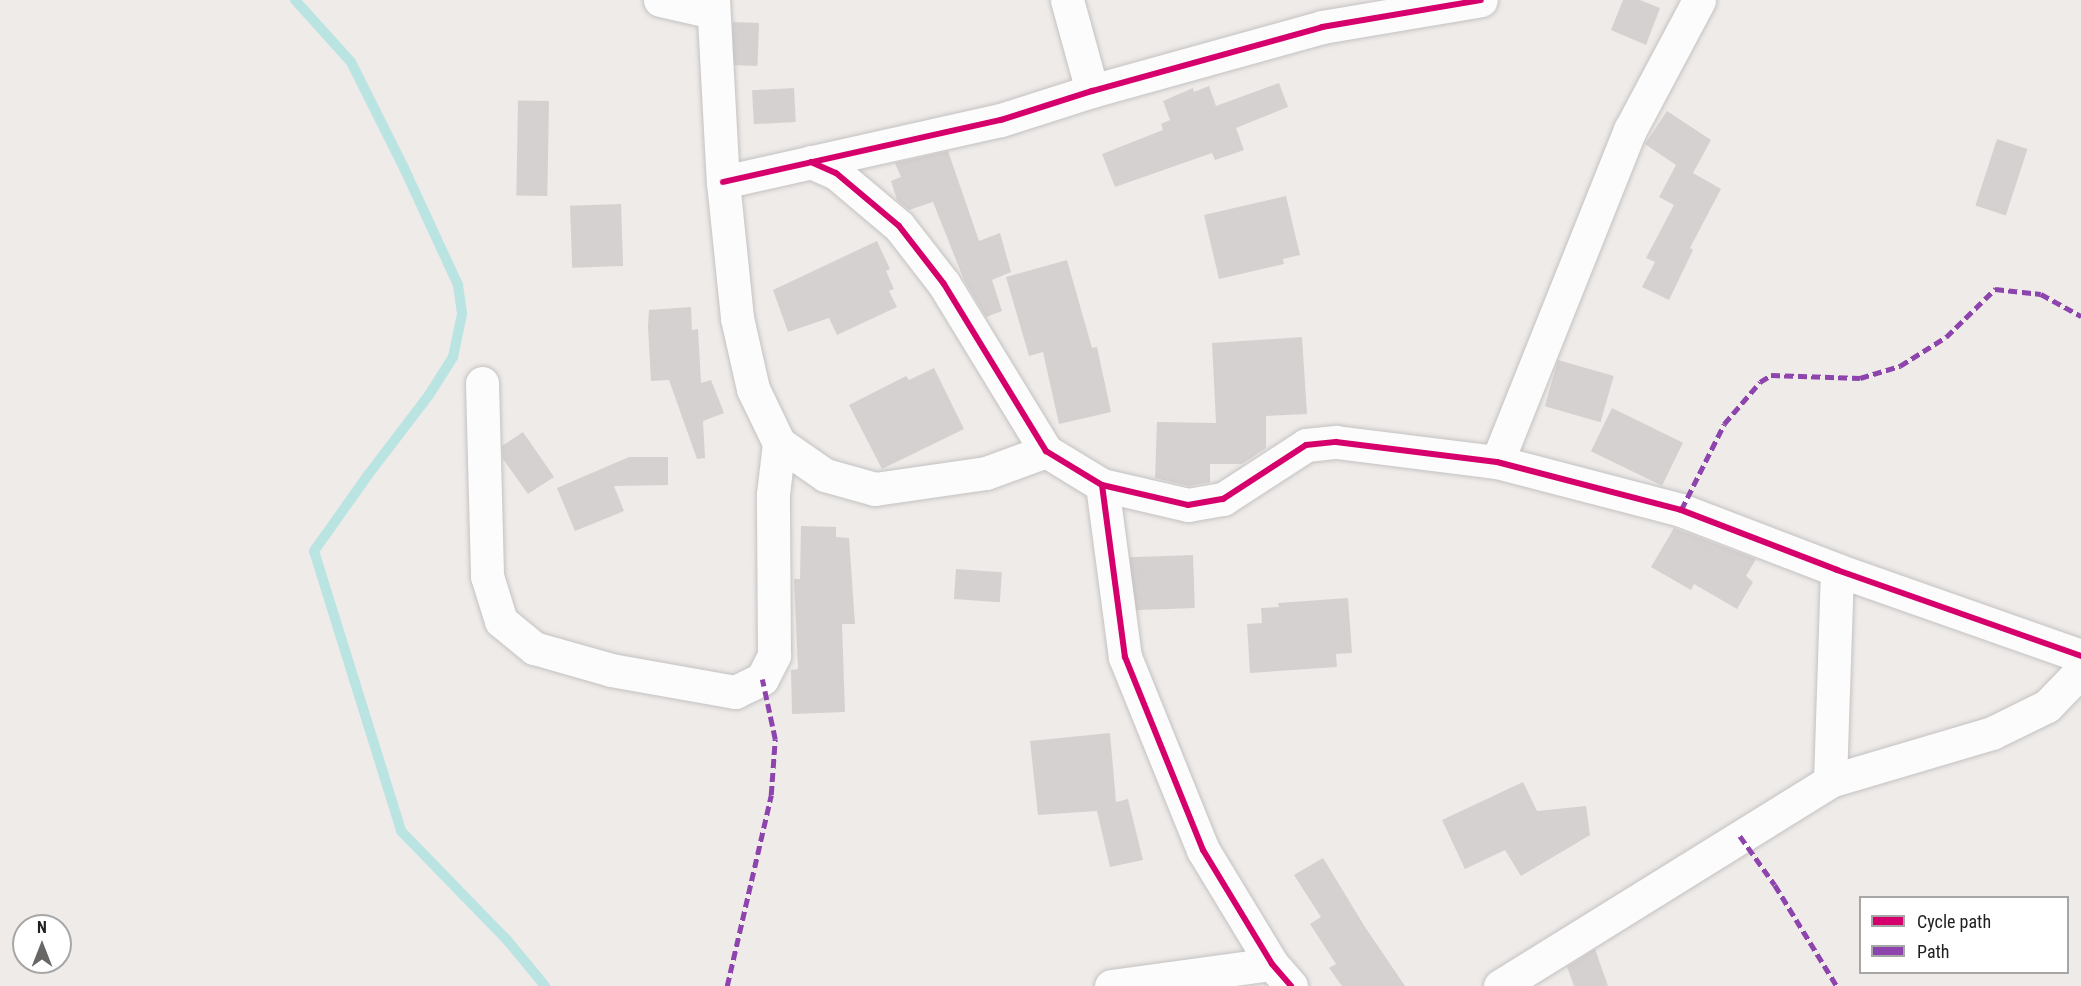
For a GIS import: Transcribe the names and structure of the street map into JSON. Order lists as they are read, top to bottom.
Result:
{
  "legend": ["Cycle path", "Path"],
  "north": "top"
}
